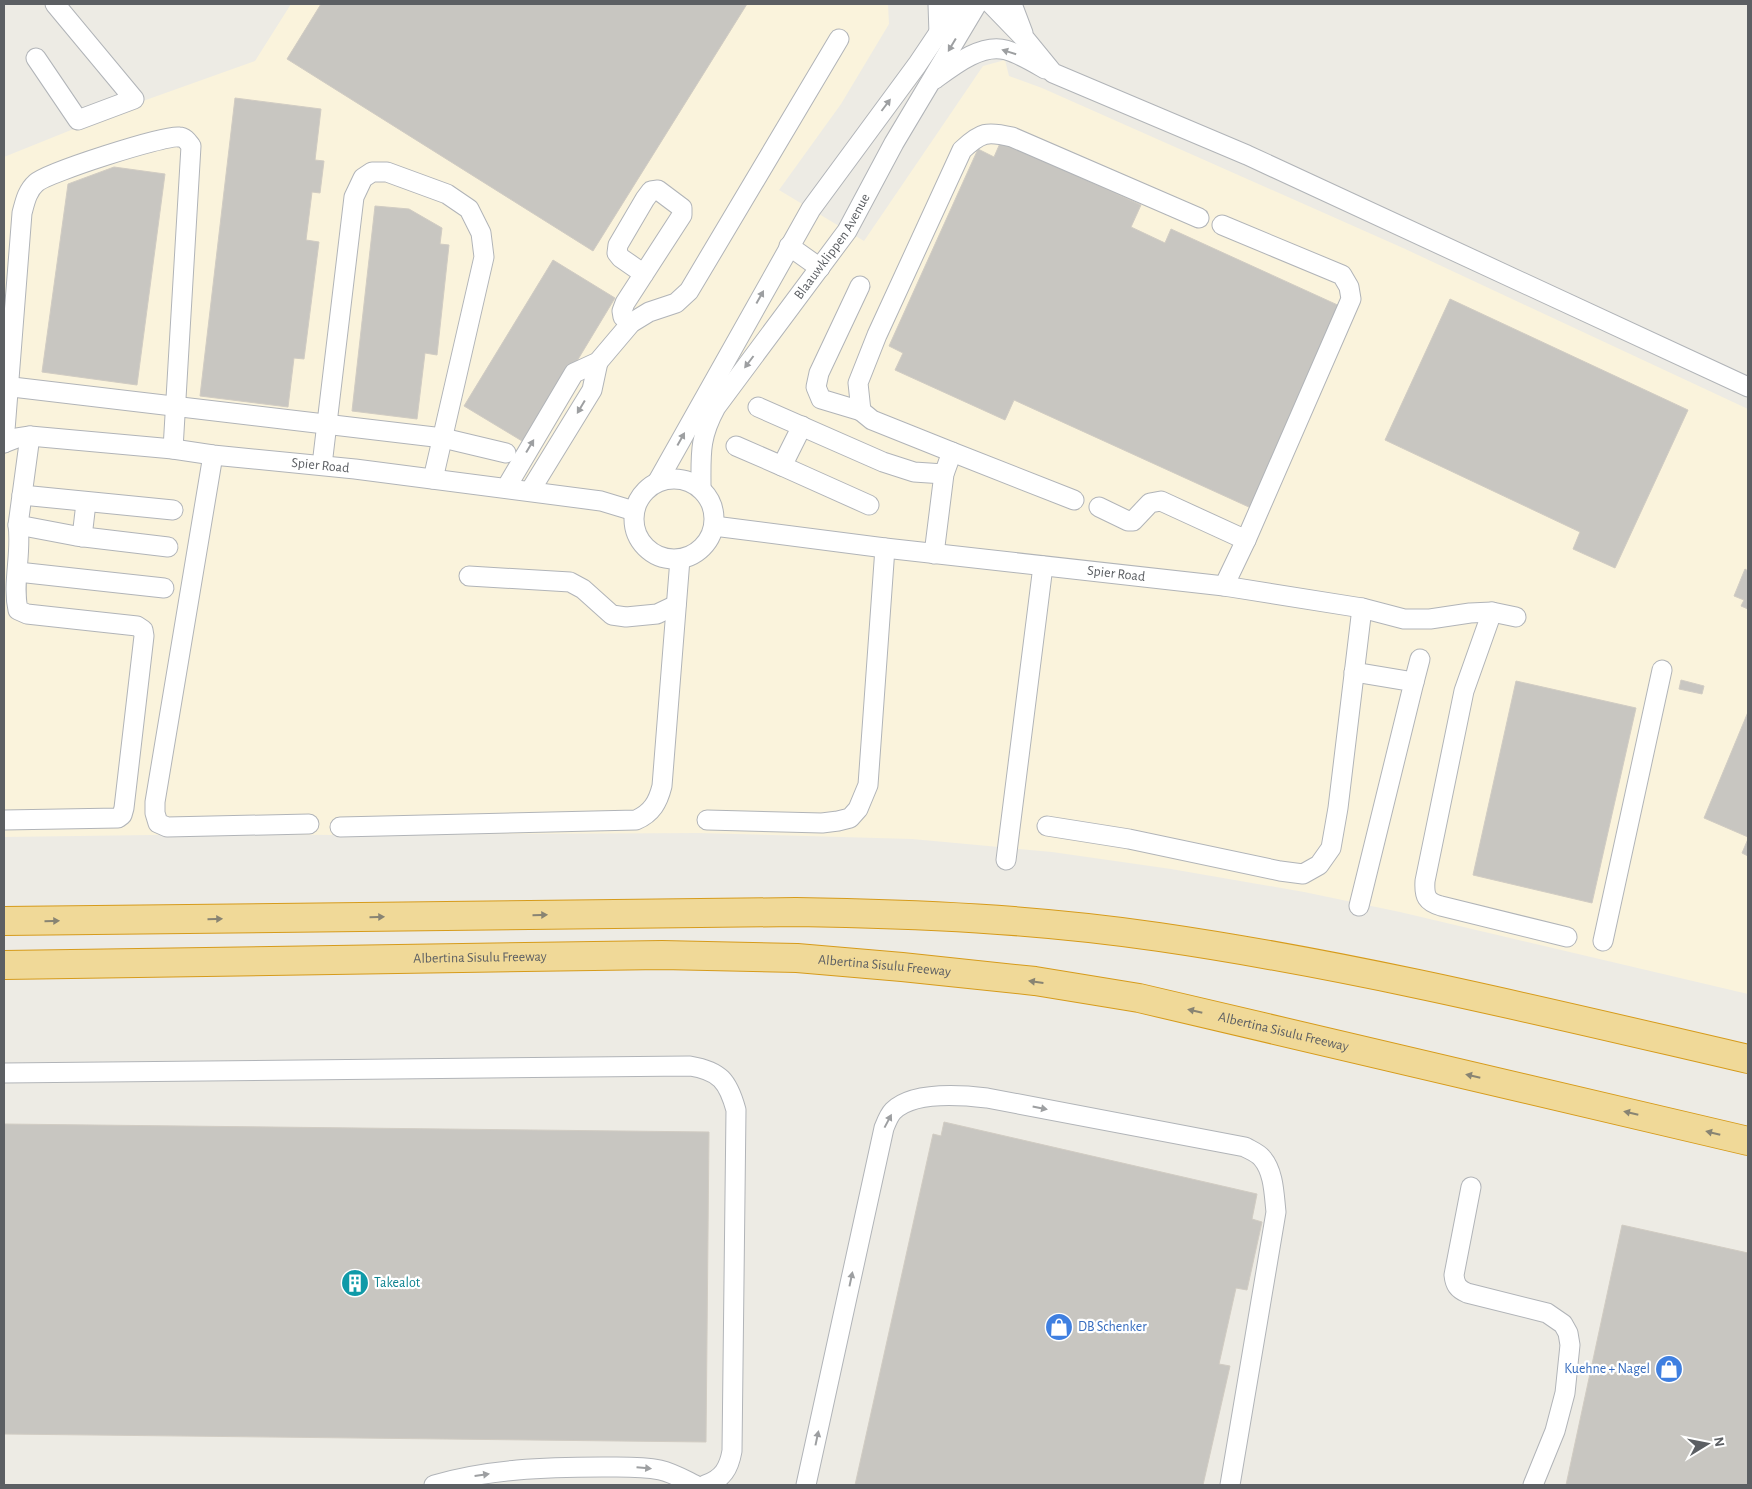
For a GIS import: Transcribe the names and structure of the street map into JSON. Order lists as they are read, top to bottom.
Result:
{
  "streets": {
    "highway": ["Albertina Sisulu Freeway"],
    "street": ["Blaauwklippen Avenue", "Spier Road"]
  },
  "crossings": [
    ["Blaauwklippen Avenue", "Spier Road"]
  ],
  "places": {
    "building": ["Takealot"],
    "shop": ["DB Schenker", "Kuehne + Nagel"]
  },
  "north": "right"
}
